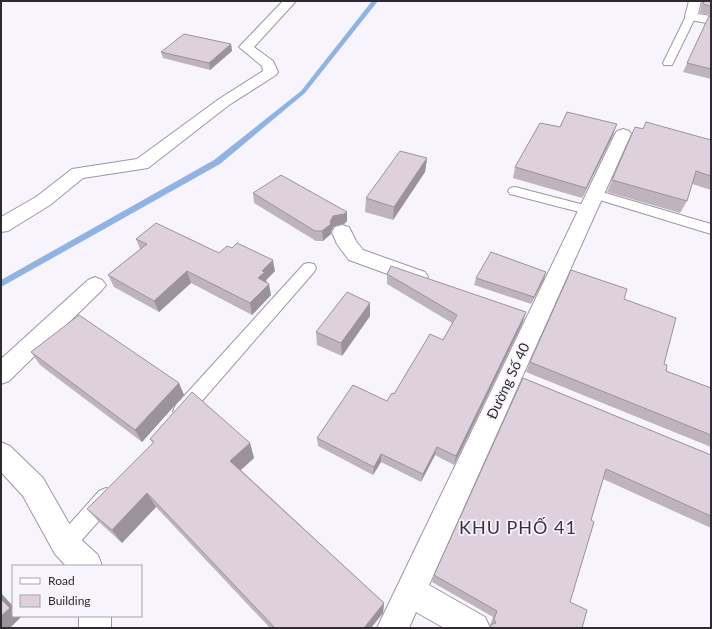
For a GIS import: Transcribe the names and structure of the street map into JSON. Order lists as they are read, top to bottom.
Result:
{
  "streets": {
    "street": ["Đường Số 40"]
  },
  "districts": ["KHU PHỐ 41"],
  "legend": ["Road", "Building"]
}
